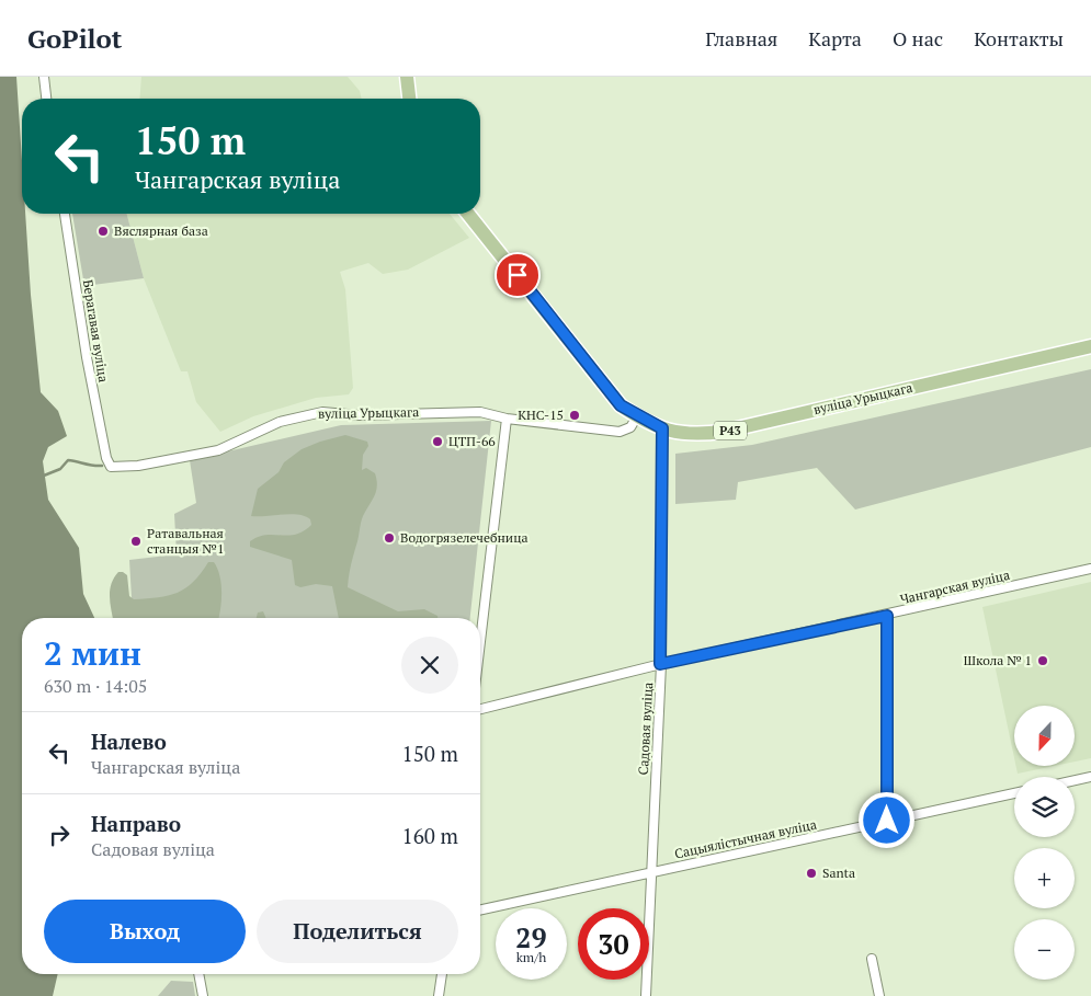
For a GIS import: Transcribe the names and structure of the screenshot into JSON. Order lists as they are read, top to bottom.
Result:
{
  "streets": {
    "main road": ["вуліца Урыцкага", "Р43"],
    "street": [
      "Берагавая вуліца",
      "Чангарская вуліца",
      "Садовая вуліца",
      "Сацыялістычная вуліца"
    ]
  },
  "crossings": [
    ["Берагавая вуліца", "вуліца Урыцкага"],
    ["вуліца Урыцкага", "Садовая вуліца"],
    ["Чангарская вуліца", "Садовая вуліца"],
    ["Садовая вуліца", "Сацыялістычная вуліца"]
  ],
  "places": [
    "Вяслярная база",
    "КНС-15",
    "ЦТП-66",
    "Водогрязелечебница",
    "Ратавальная станцыя №1",
    "Школа № 1",
    "Santa"
  ],
  "north": "bottom",
  "page": {
    "header": "GoPilot",
    "nav": [
      "Главная",
      "Карта",
      "О нас",
      "Контакты"
    ],
    "turn": ["150 m", "Чангарская вуліца"],
    "heading": ["2 мин", "630 m · 14:05"],
    "map_buttons": ["+", "−"],
    "list": [
      {
        "name": "Налево",
        "note": "Чангарская вуліца",
        "value": "150 m"
      },
      {
        "name": "Направо",
        "note": "Садовая вуліца",
        "value": "160 m"
      }
    ],
    "buttons": ["Выход", "Поделиться"],
    "speed": "29 km/h",
    "limit": "30"
  }
}
